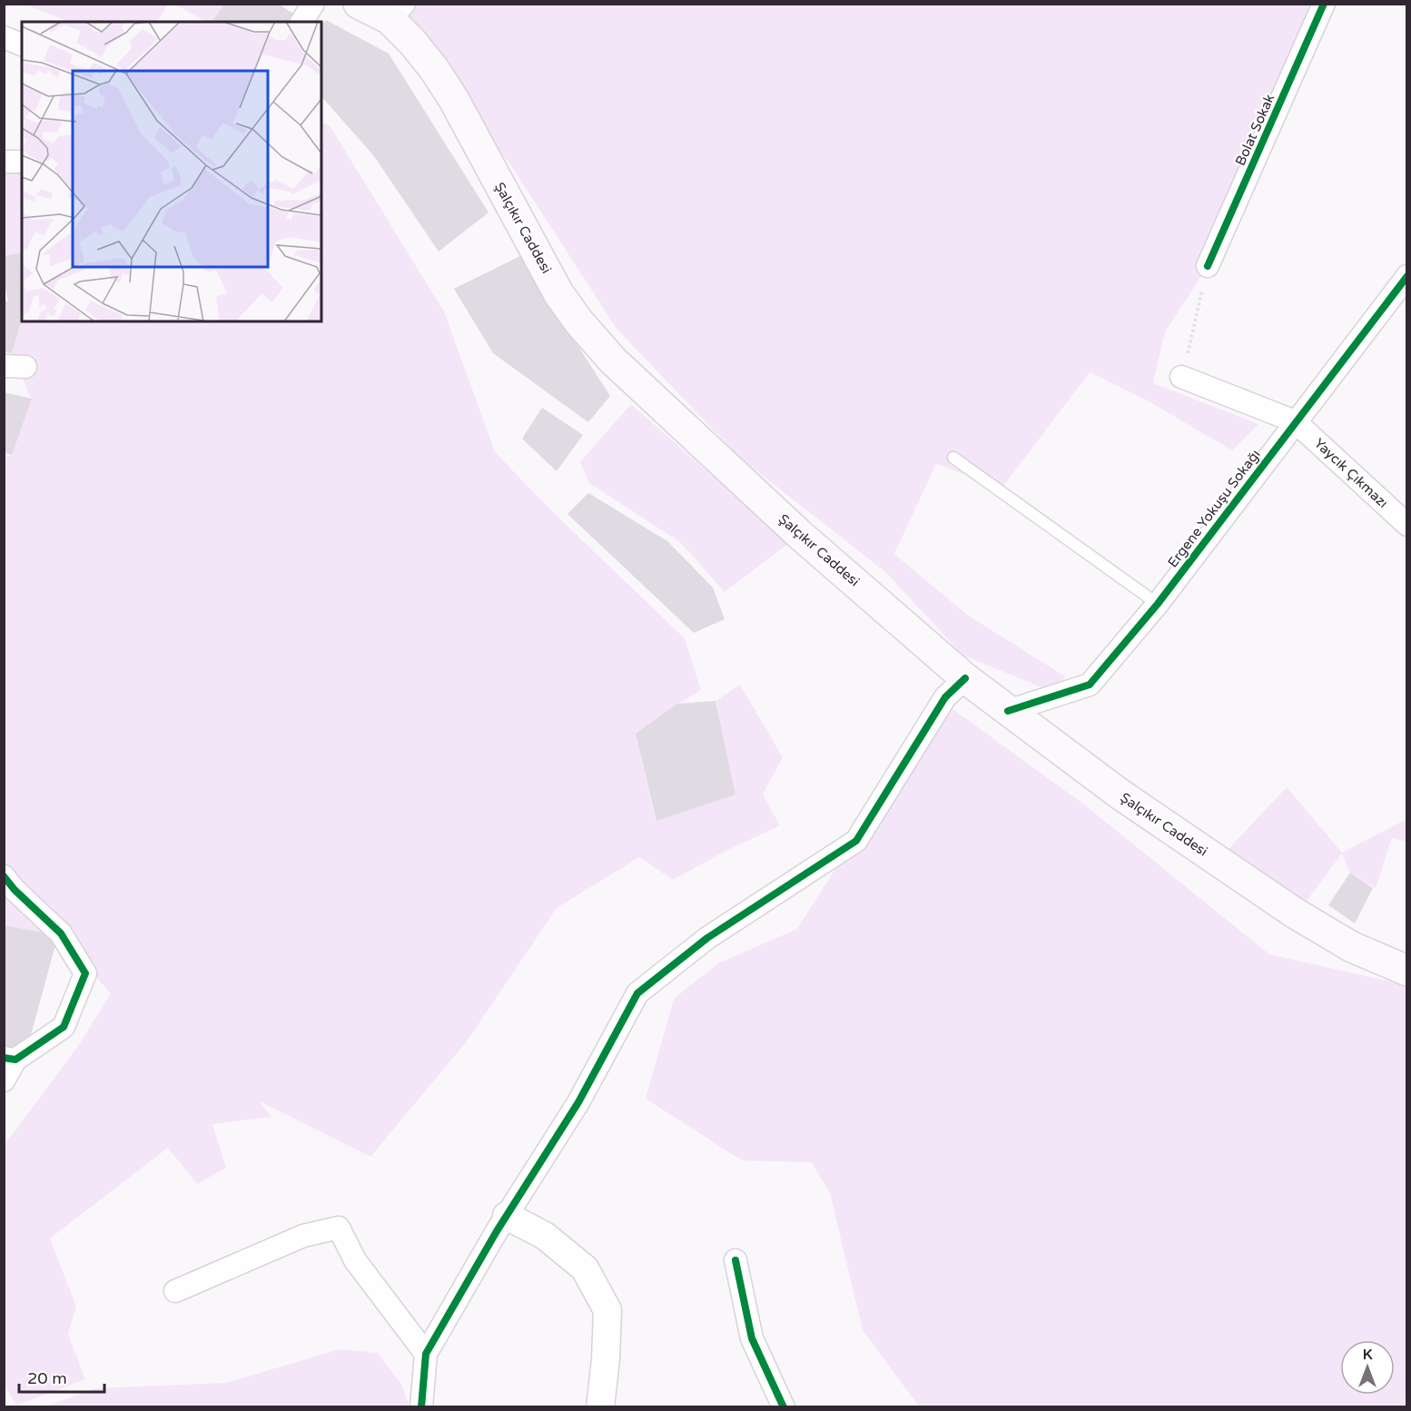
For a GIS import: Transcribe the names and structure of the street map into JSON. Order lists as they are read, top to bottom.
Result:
{
  "streets": {
    "main road": ["Şalçıkır Caddesi"],
    "street": ["Bolat Sokak", "Yaycık Çıkmazı", "Ergene Yokuşu Sokağı"]
  },
  "crossings": [
    ["Şalçıkır Caddesi", "Ergene Yokuşu Sokağı"],
    ["Yaycık Çıkmazı", "Ergene Yokuşu Sokağı"]
  ],
  "scale_bar": "20 m",
  "north": "top"
}
